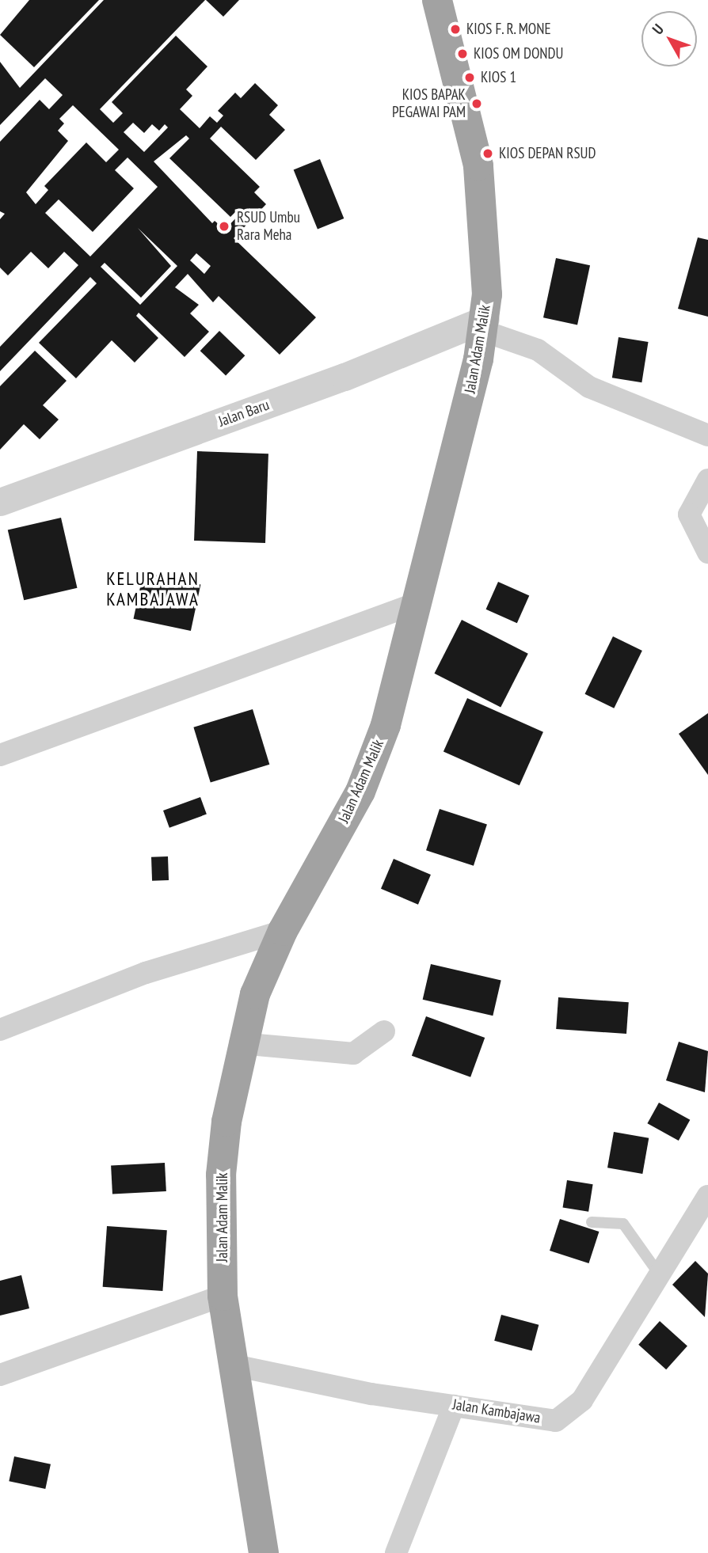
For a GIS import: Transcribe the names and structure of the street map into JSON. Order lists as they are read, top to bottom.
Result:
{
  "streets": {
    "highway": ["Jalan Adam Malik"],
    "street": ["Jalan Baru", "Jalan Kambajawa"]
  },
  "crossings": [
    ["Jalan Adam Malik", "Jalan Baru"],
    ["Jalan Adam Malik", "Jalan Kambajawa"]
  ],
  "districts": ["KELURAHAN KAMBAJAWA"],
  "places": [
    "KIOS F. R. MONE",
    "KIOS OM DONDU",
    "KIOS 1",
    "KIOS BAPAK PEGAWAI PAM",
    "KIOS DEPAN RSUD",
    "RSUD Umbu Rara Meha"
  ],
  "north": "top left"
}
